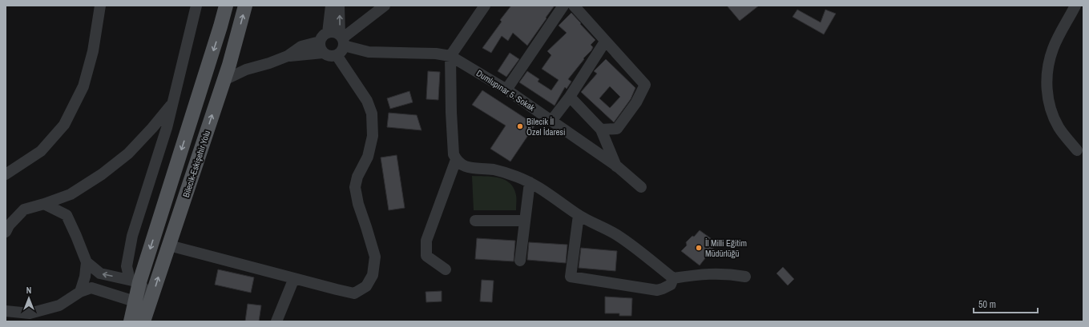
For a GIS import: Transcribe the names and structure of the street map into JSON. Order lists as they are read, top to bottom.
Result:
{
  "streets": {
    "main road": ["Bilecik-Eskişehir Yolu"],
    "street": ["Dumlupınar 5. Sokak"]
  },
  "places": ["Bilecik İl Özel İdaresi", "İl Milli Eğitim Müdürlüğü"],
  "scale_bar": "50 m",
  "north": "top"
}
